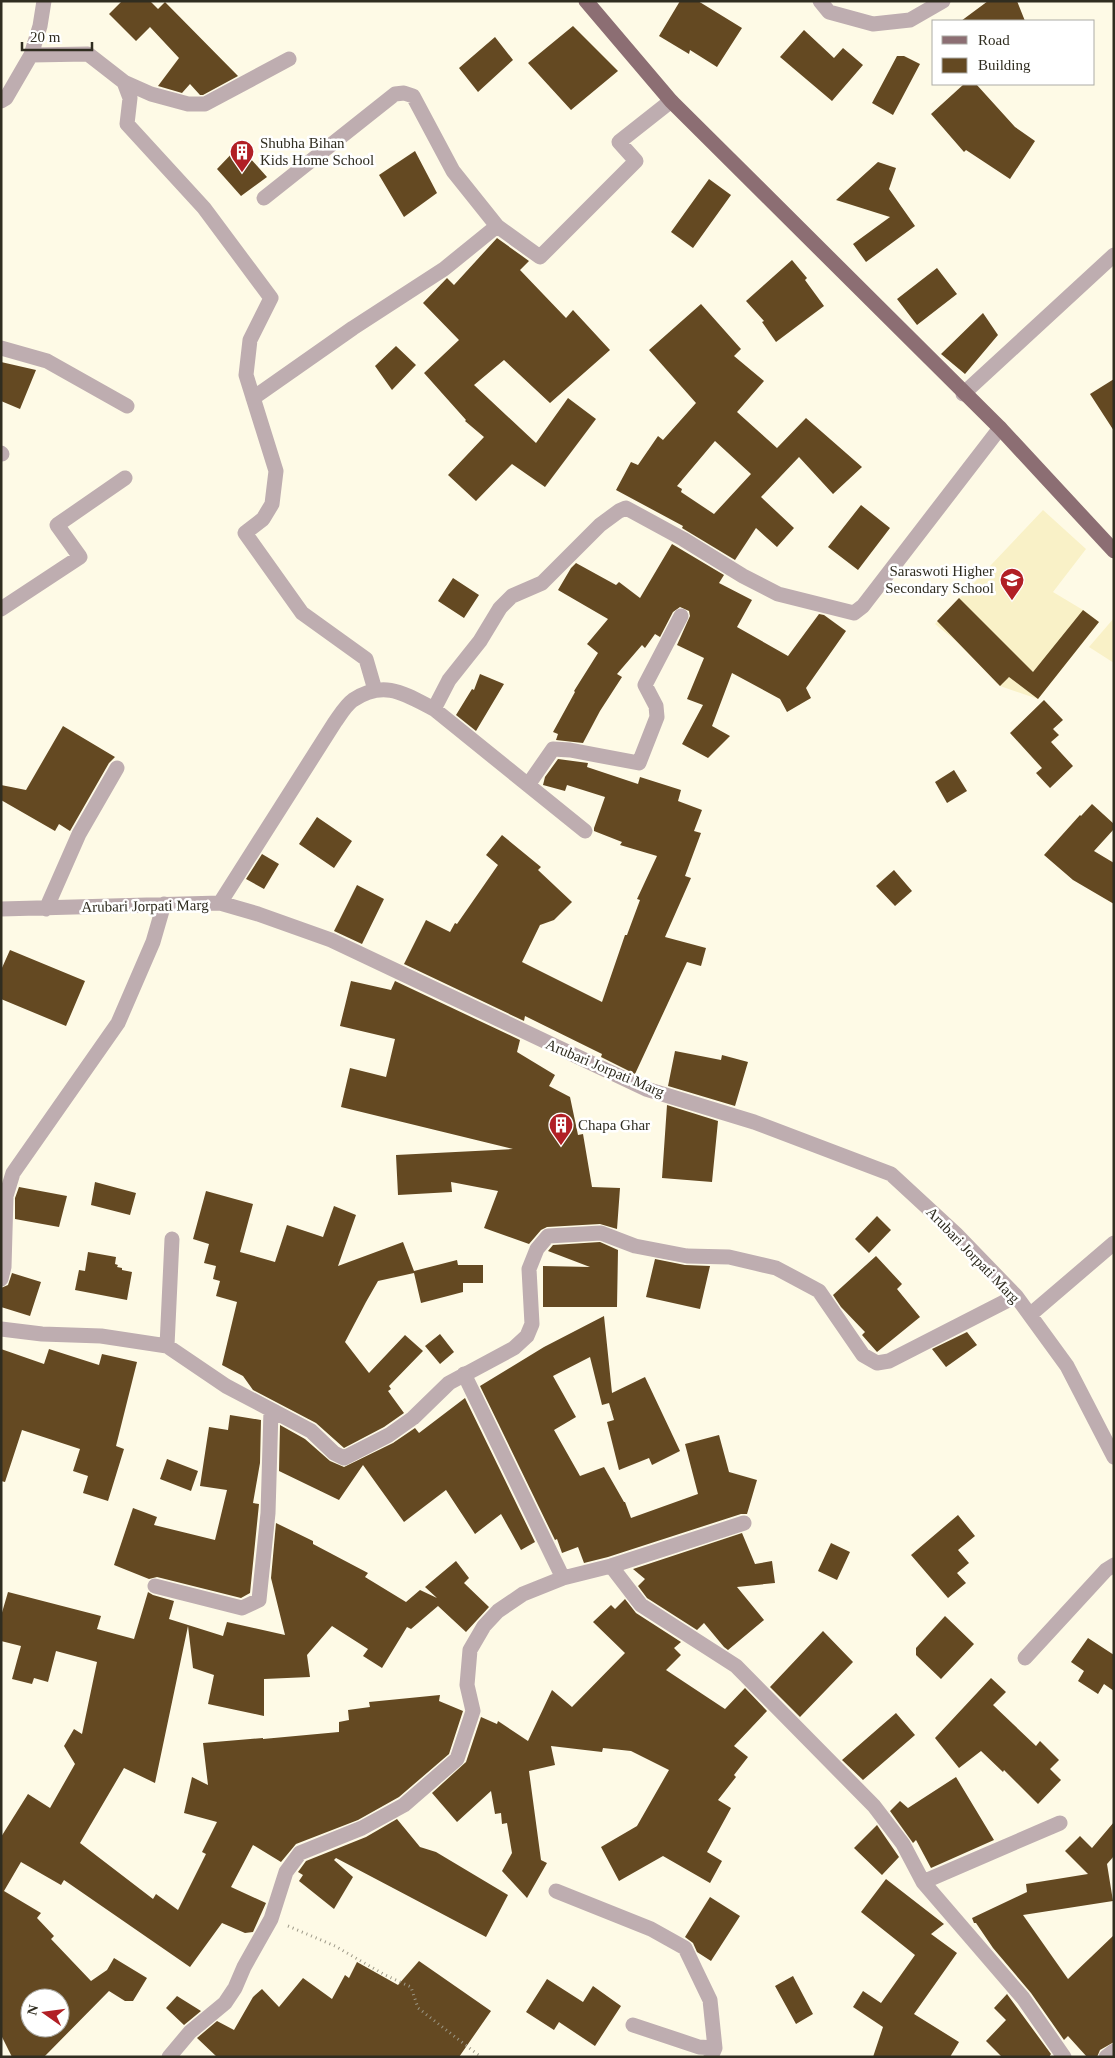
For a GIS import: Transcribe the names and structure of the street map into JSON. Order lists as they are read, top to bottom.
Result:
{
  "streets": {
    "street": ["Arubari Jorpati Marg"]
  },
  "places": {
    "building": ["Shubha Bihan Kids Home School", "Chapa Ghar"],
    "school or university": ["Saraswoti Higher Secondary School"]
  },
  "legend": ["Road", "Building"],
  "scale_bar": "20 m",
  "north": "left"
}
